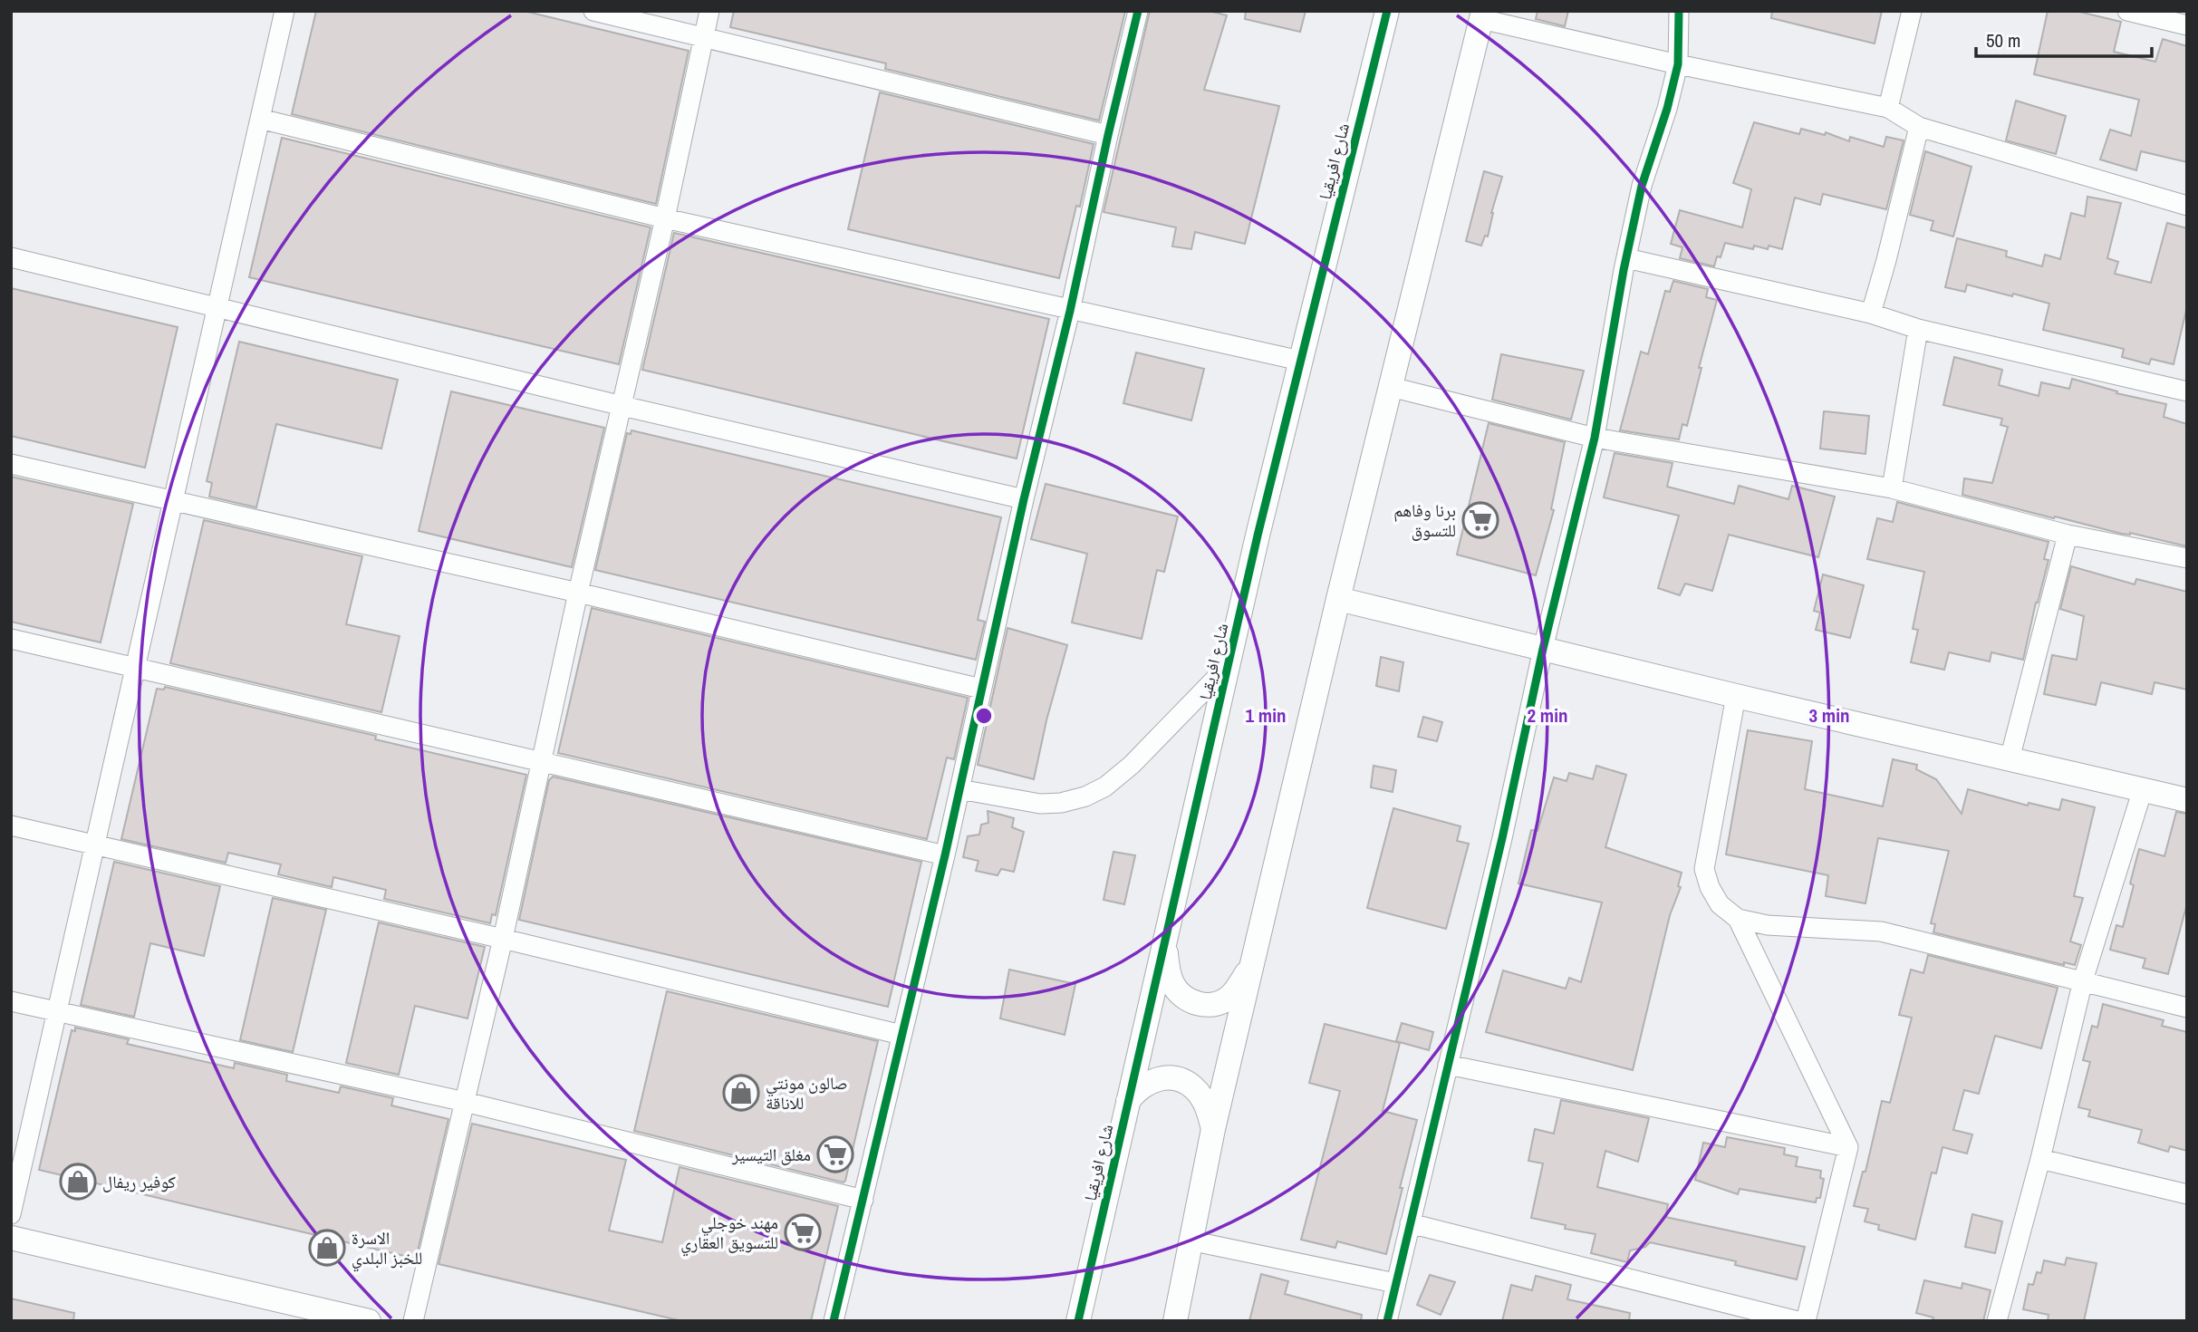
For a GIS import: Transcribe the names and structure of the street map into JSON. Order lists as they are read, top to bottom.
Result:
{
  "streets": {
    "street": ["شارع افريقيا"]
  },
  "places": {
    "supermarket": ["برنا وفاهم للتسوق", "مغلق التيسير", "مهند خوجلي للتسويق العقاري"],
    "shop": ["صالون مونتي للاناقة", "كوفير ريفال", "الاسرة للخبز البلدي"]
  },
  "scale_bar": "50 m",
  "rings": ["1 min", "2 min", "3 min"]
}
